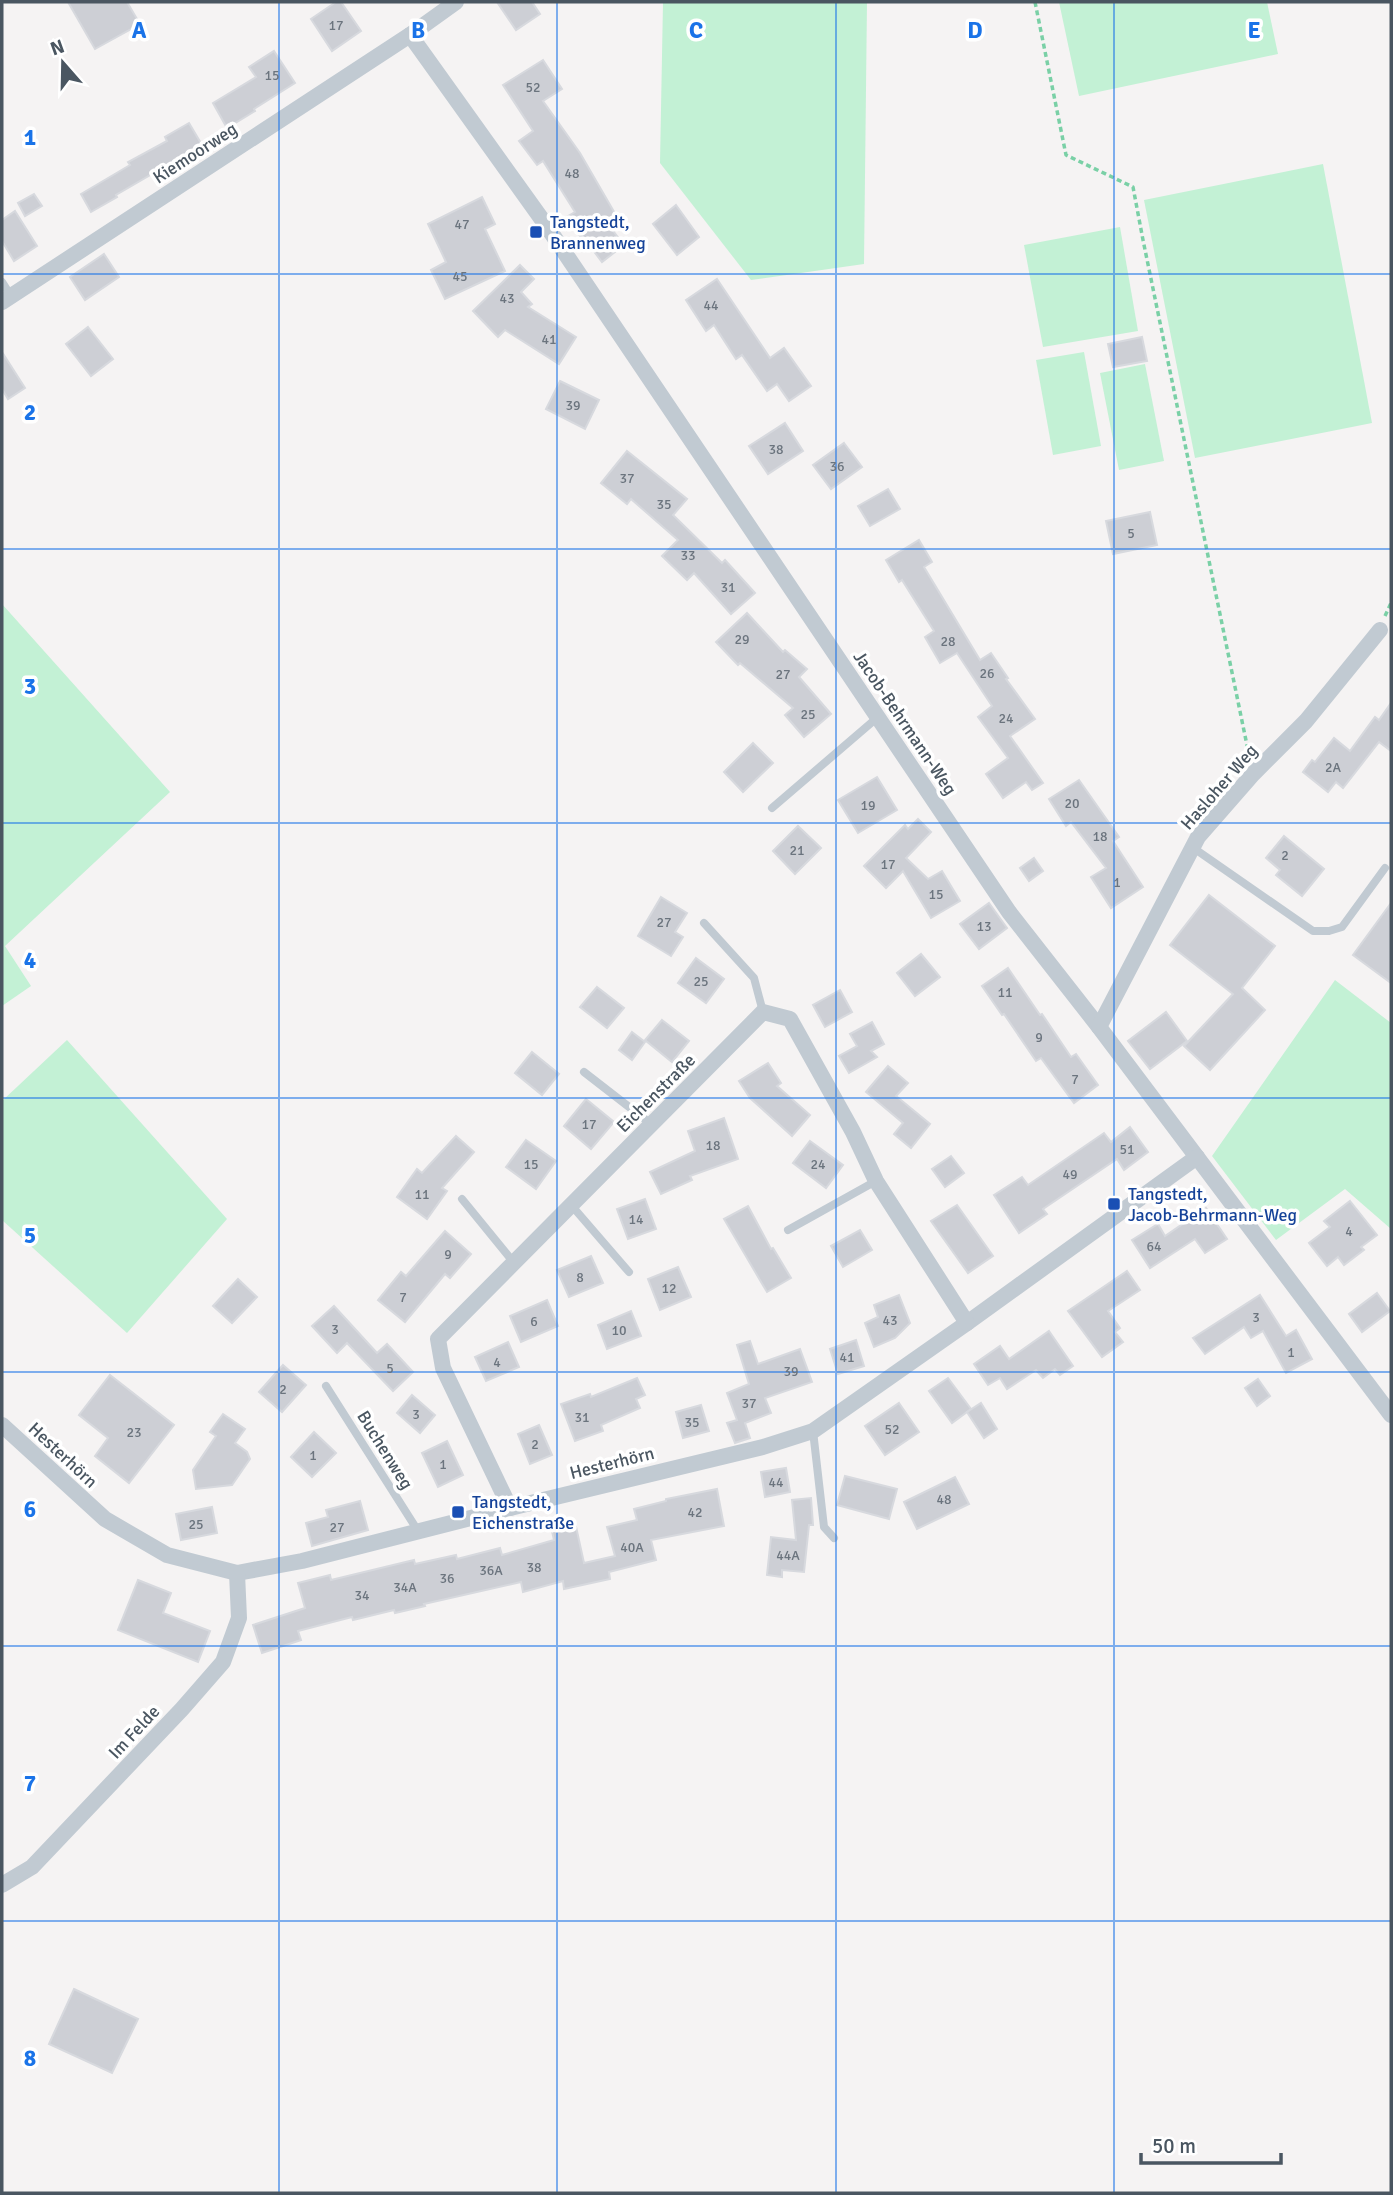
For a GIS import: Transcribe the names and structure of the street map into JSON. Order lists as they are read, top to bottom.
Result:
{
  "streets": {
    "street": [
      "Kiemoorweg",
      "Jacob-Behrmann-Weg",
      "Hasloher Weg",
      "Eichenstraße",
      "Hesterhörn",
      "Im Felde"
    ],
    "lane": ["Buchenweg"]
  },
  "crossings": [
    ["Kiemoorweg", "Jacob-Behrmann-Weg"],
    ["Jacob-Behrmann-Weg", "Hasloher Weg"],
    ["Jacob-Behrmann-Weg", "Hesterhörn"],
    ["Eichenstraße", "Hesterhörn"],
    ["Buchenweg", "Hesterhörn"],
    ["Hesterhörn", "Im Felde"]
  ],
  "places": {
    "transit": ["Tangstedt, Brannenweg", "Tangstedt, Jacob-Behrmann-Weg", "Tangstedt, Eichenstraße"]
  },
  "house_numbers": [
    "17",
    "15",
    "52",
    "48",
    "47",
    "45",
    "43",
    "44",
    "41",
    "39",
    "38",
    "36",
    "37",
    "35",
    "5",
    "33",
    "31",
    "29",
    "28",
    "26",
    "27",
    "25",
    "24",
    "2A",
    "20",
    "19",
    "18",
    "21",
    "2",
    "17",
    "1",
    "15",
    "27",
    "13",
    "25",
    "11",
    "9",
    "7",
    "17",
    "18",
    "51",
    "15",
    "24",
    "49",
    "11",
    "14",
    "4",
    "64",
    "9",
    "8",
    "12",
    "7",
    "3",
    "43",
    "6",
    "3",
    "10",
    "1",
    "41",
    "4",
    "5",
    "39",
    "2",
    "37",
    "3",
    "31",
    "35",
    "52",
    "23",
    "2",
    "1",
    "1",
    "44",
    "48",
    "42",
    "25",
    "27",
    "40A",
    "44A",
    "38",
    "36A",
    "36",
    "34A",
    "34"
  ],
  "scale_bar": "50 m",
  "north": "top",
  "grid": {
    "columns": [
      "A",
      "B",
      "C",
      "D",
      "E"
    ],
    "rows": [
      "1",
      "2",
      "3",
      "4",
      "5",
      "6",
      "7",
      "8"
    ]
  }
}
